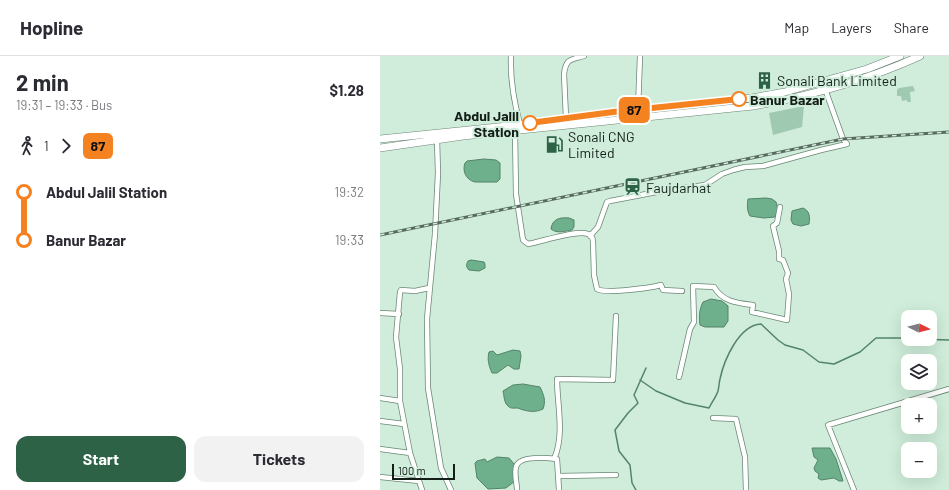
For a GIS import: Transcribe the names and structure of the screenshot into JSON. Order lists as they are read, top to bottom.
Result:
{
  "places": {
    "building": ["Sonali Bank Limited"],
    "other": ["Banur Bazar", "Abdul Jalil Station"],
    "fuel station": ["Sonali CNG Limited"],
    "station": ["Faujdarhat"]
  },
  "lines": ["bus line 87"],
  "scale_bar": "100 m",
  "north": "right",
  "page": {
    "header": "Hopline",
    "nav": ["Map", "Layers", "Share"],
    "heading": ["2 min", "19:31 – 19:33 · Bus", "$1.28"],
    "on_map": "87",
    "legs": ["1", "87"],
    "list": [
      {
        "name": "Abdul Jalil Station",
        "value": "19:32"
      },
      {
        "name": "Banur Bazar",
        "value": "19:33"
      }
    ],
    "map_buttons": ["+", "−"],
    "buttons": ["Start", "Tickets"],
    "scale": "100 m"
  }
}
